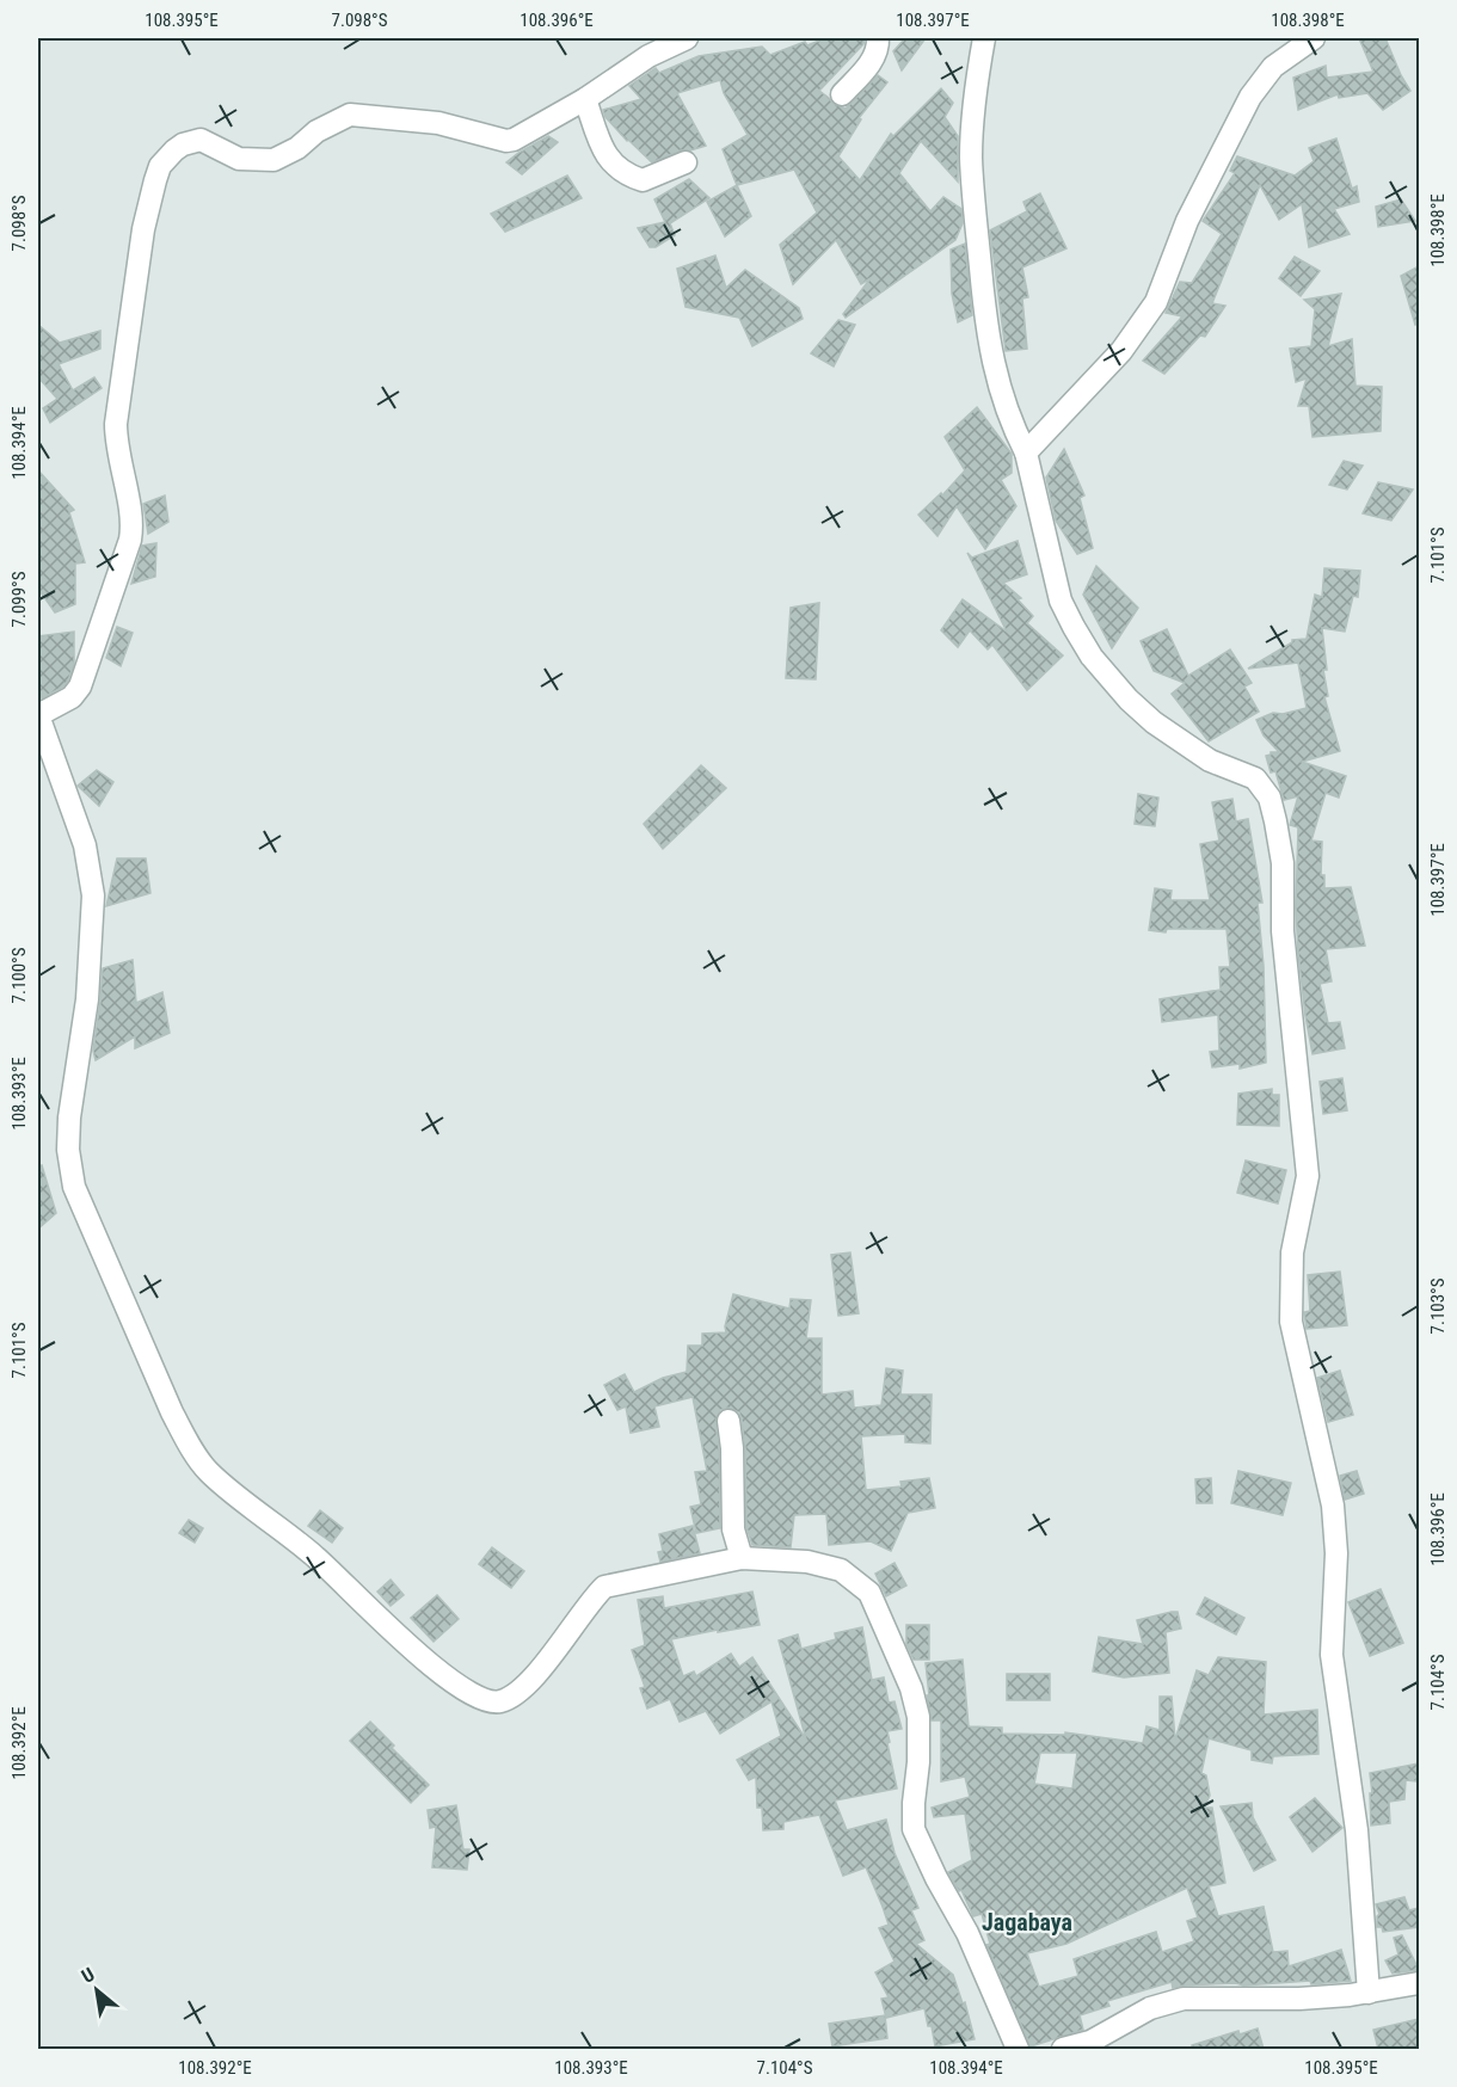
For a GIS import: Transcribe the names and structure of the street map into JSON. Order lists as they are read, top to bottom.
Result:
{
  "districts": ["Jagabaya"],
  "north": "top left",
  "coordinates": [
    "108.395°E",
    "7.098°S",
    "108.396°E",
    "108.397°E",
    "108.398°E",
    "108.394°E",
    "7.101°S",
    "7.099°S",
    "7.100°S",
    "108.393°E",
    "7.103°S",
    "7.104°S",
    "108.392°E"
  ]
}
